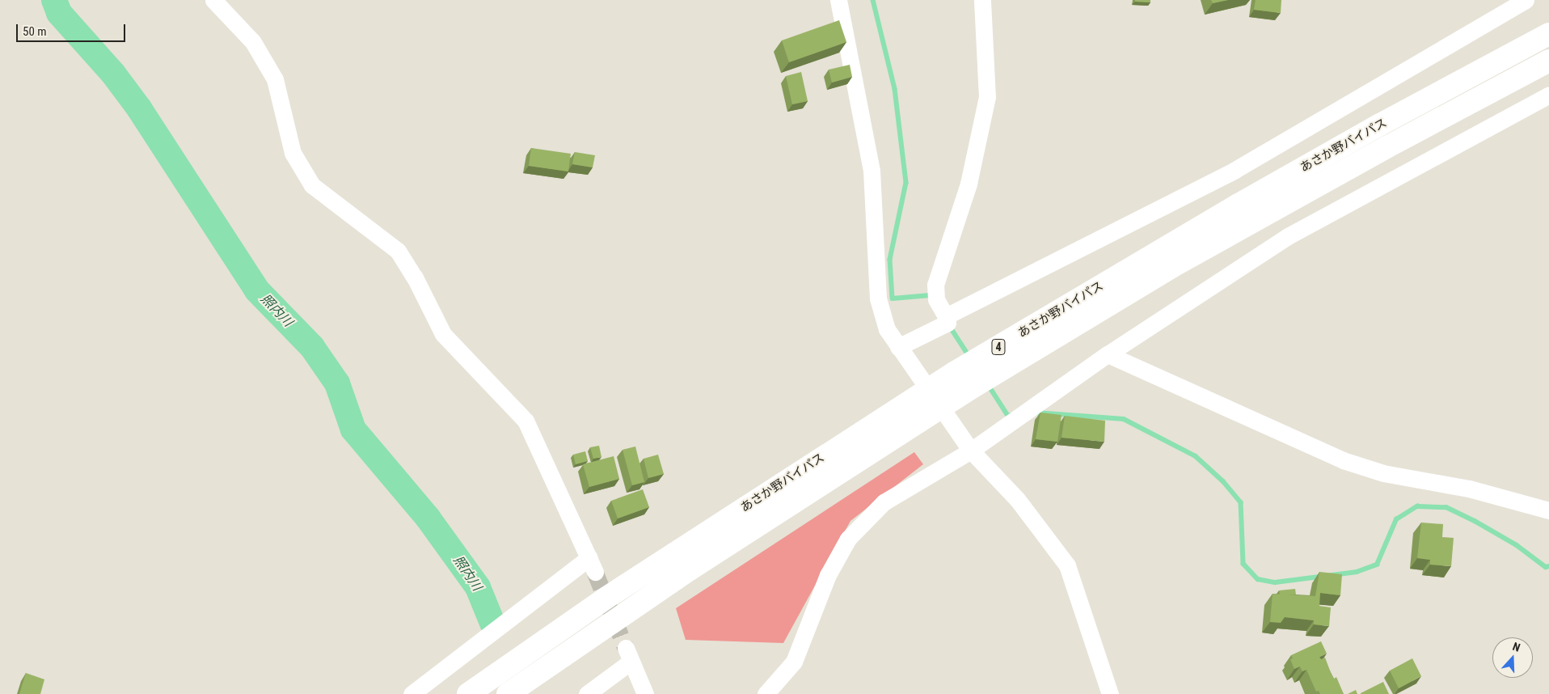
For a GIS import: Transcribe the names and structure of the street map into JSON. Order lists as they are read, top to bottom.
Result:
{
  "streets": {
    "highway": ["あさか野バイパス", "4"]
  },
  "water": ["照内川"],
  "scale_bar": "50 m",
  "north": "top"
}
